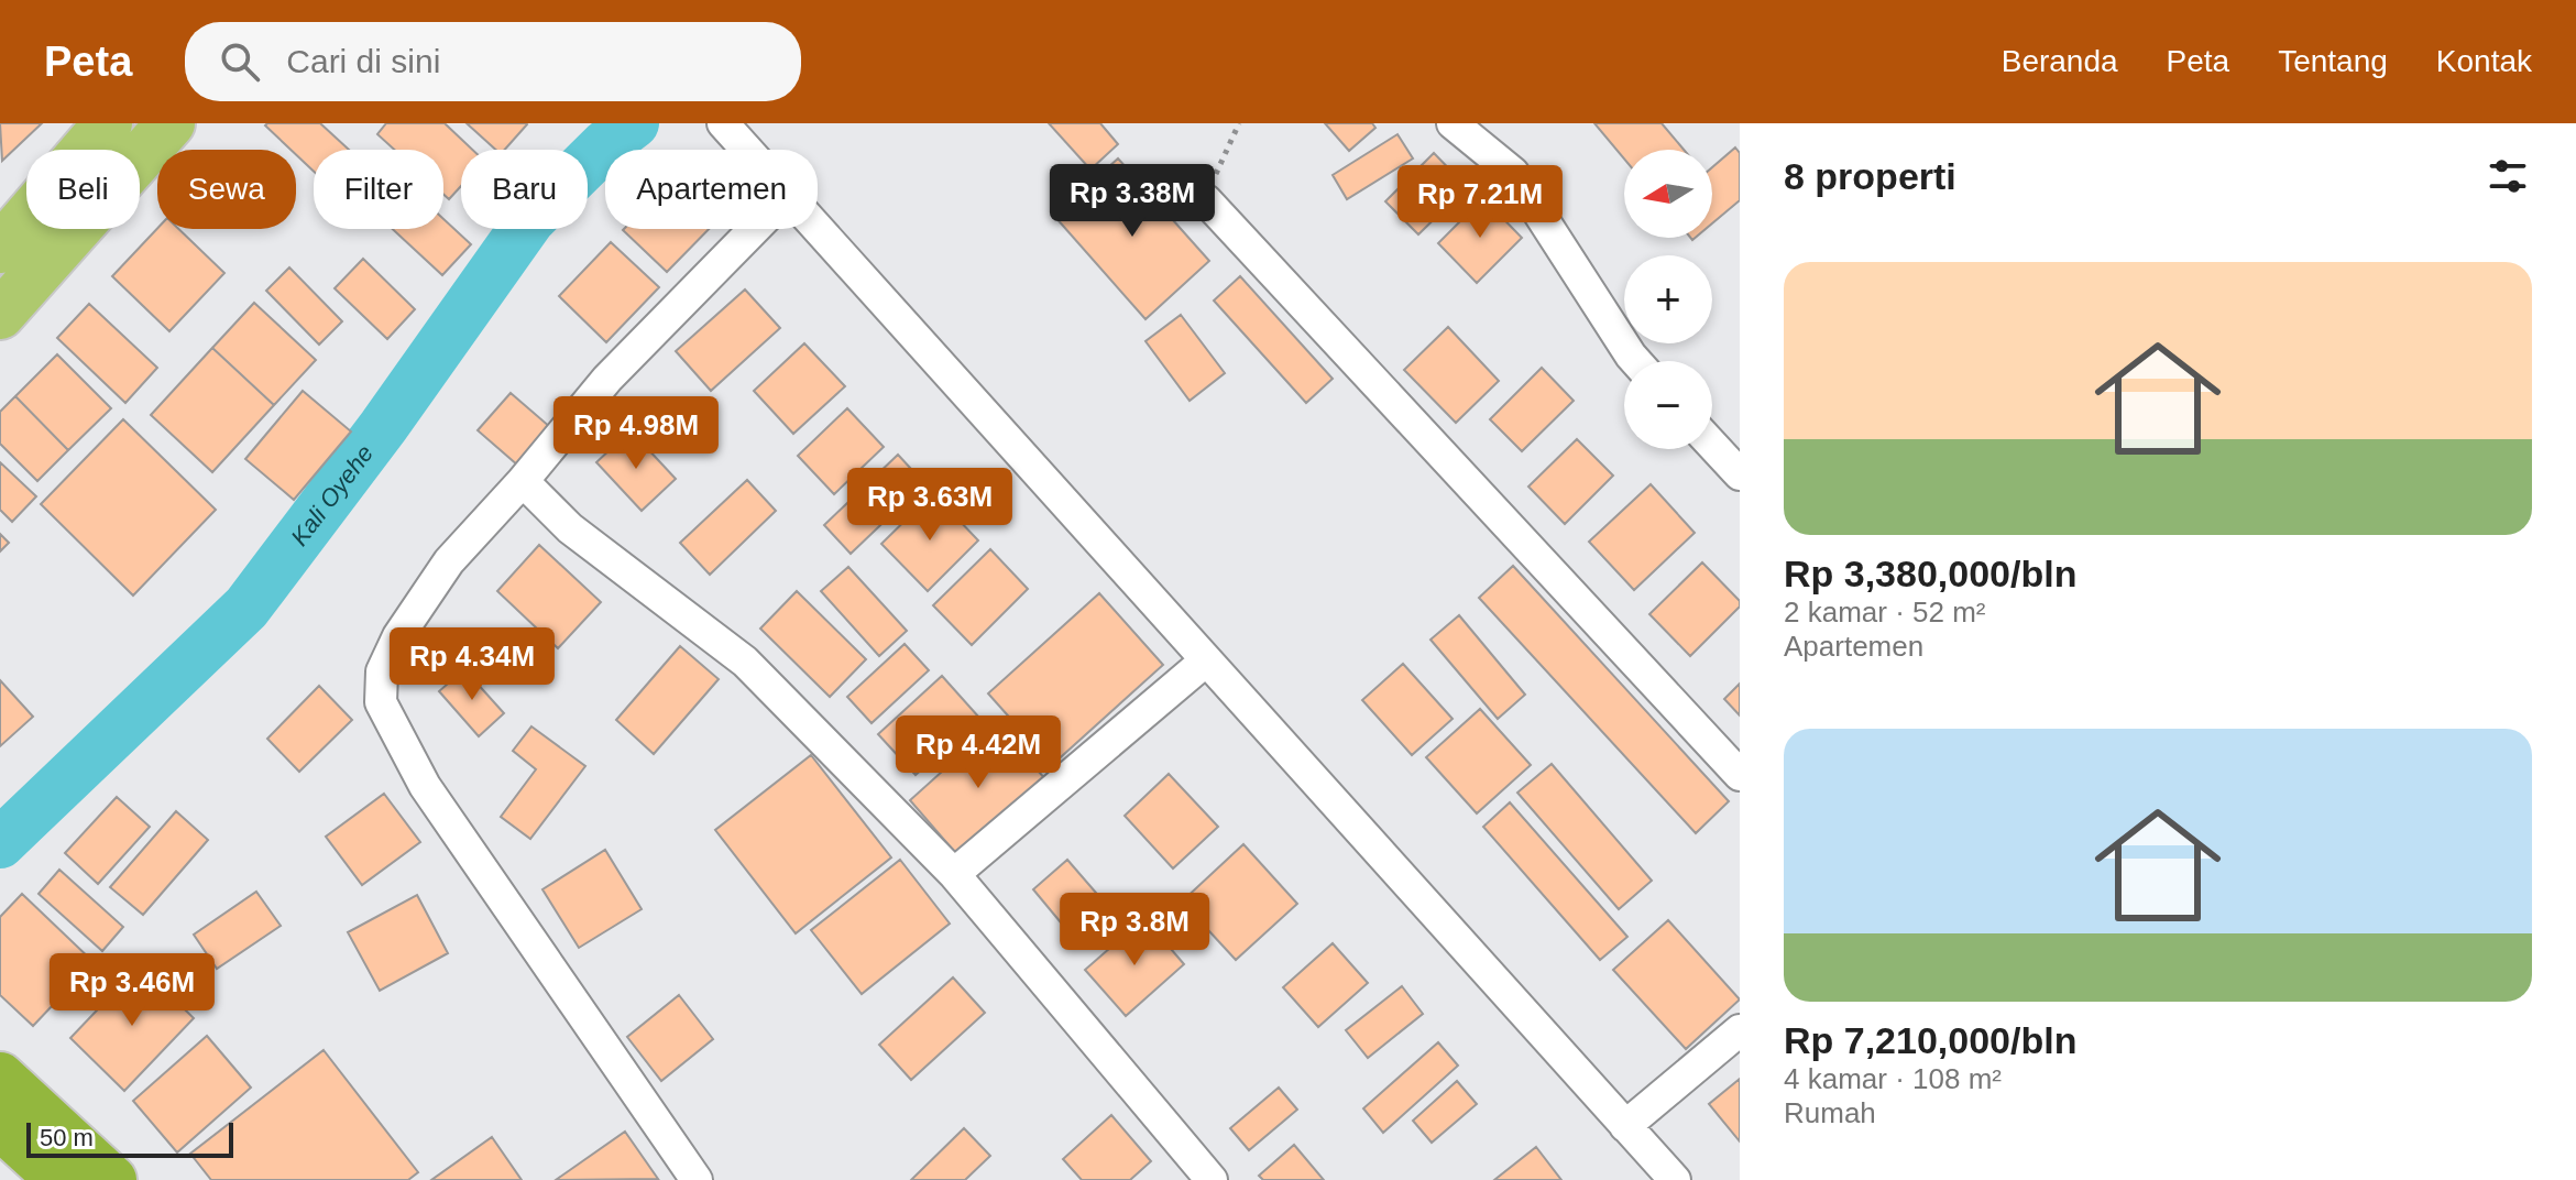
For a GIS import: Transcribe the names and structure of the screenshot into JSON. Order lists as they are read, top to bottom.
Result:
{
  "water": ["Kali Oyehe"],
  "scale_bar": "50 m",
  "north": "left",
  "page": {
    "header": "Peta",
    "search": "Cari di sini",
    "nav": [
      "Beranda",
      "Peta",
      "Tentang",
      "Kontak"
    ],
    "heading": "8 properti",
    "map_buttons": ["+", "−"],
    "chip": [
      "Beli",
      "Sewa",
      "Filter",
      "Baru",
      "Apartemen"
    ],
    "price": [
      "Rp 3.38M",
      "Rp 7.21M",
      "Rp 4.98M",
      "Rp 3.63M",
      "Rp 4.34M",
      "Rp 4.42M",
      "Rp 3.8M",
      "Rp 3.46M"
    ],
    "list": [
      {
        "name": "Rp 3,380,000/bln",
        "note": "2 kamar · 52 m² · Apartemen"
      },
      {
        "name": "Rp 7,210,000/bln",
        "note": "4 kamar · 108 m² · Rumah"
      }
    ],
    "scale": "50 m"
  }
}
